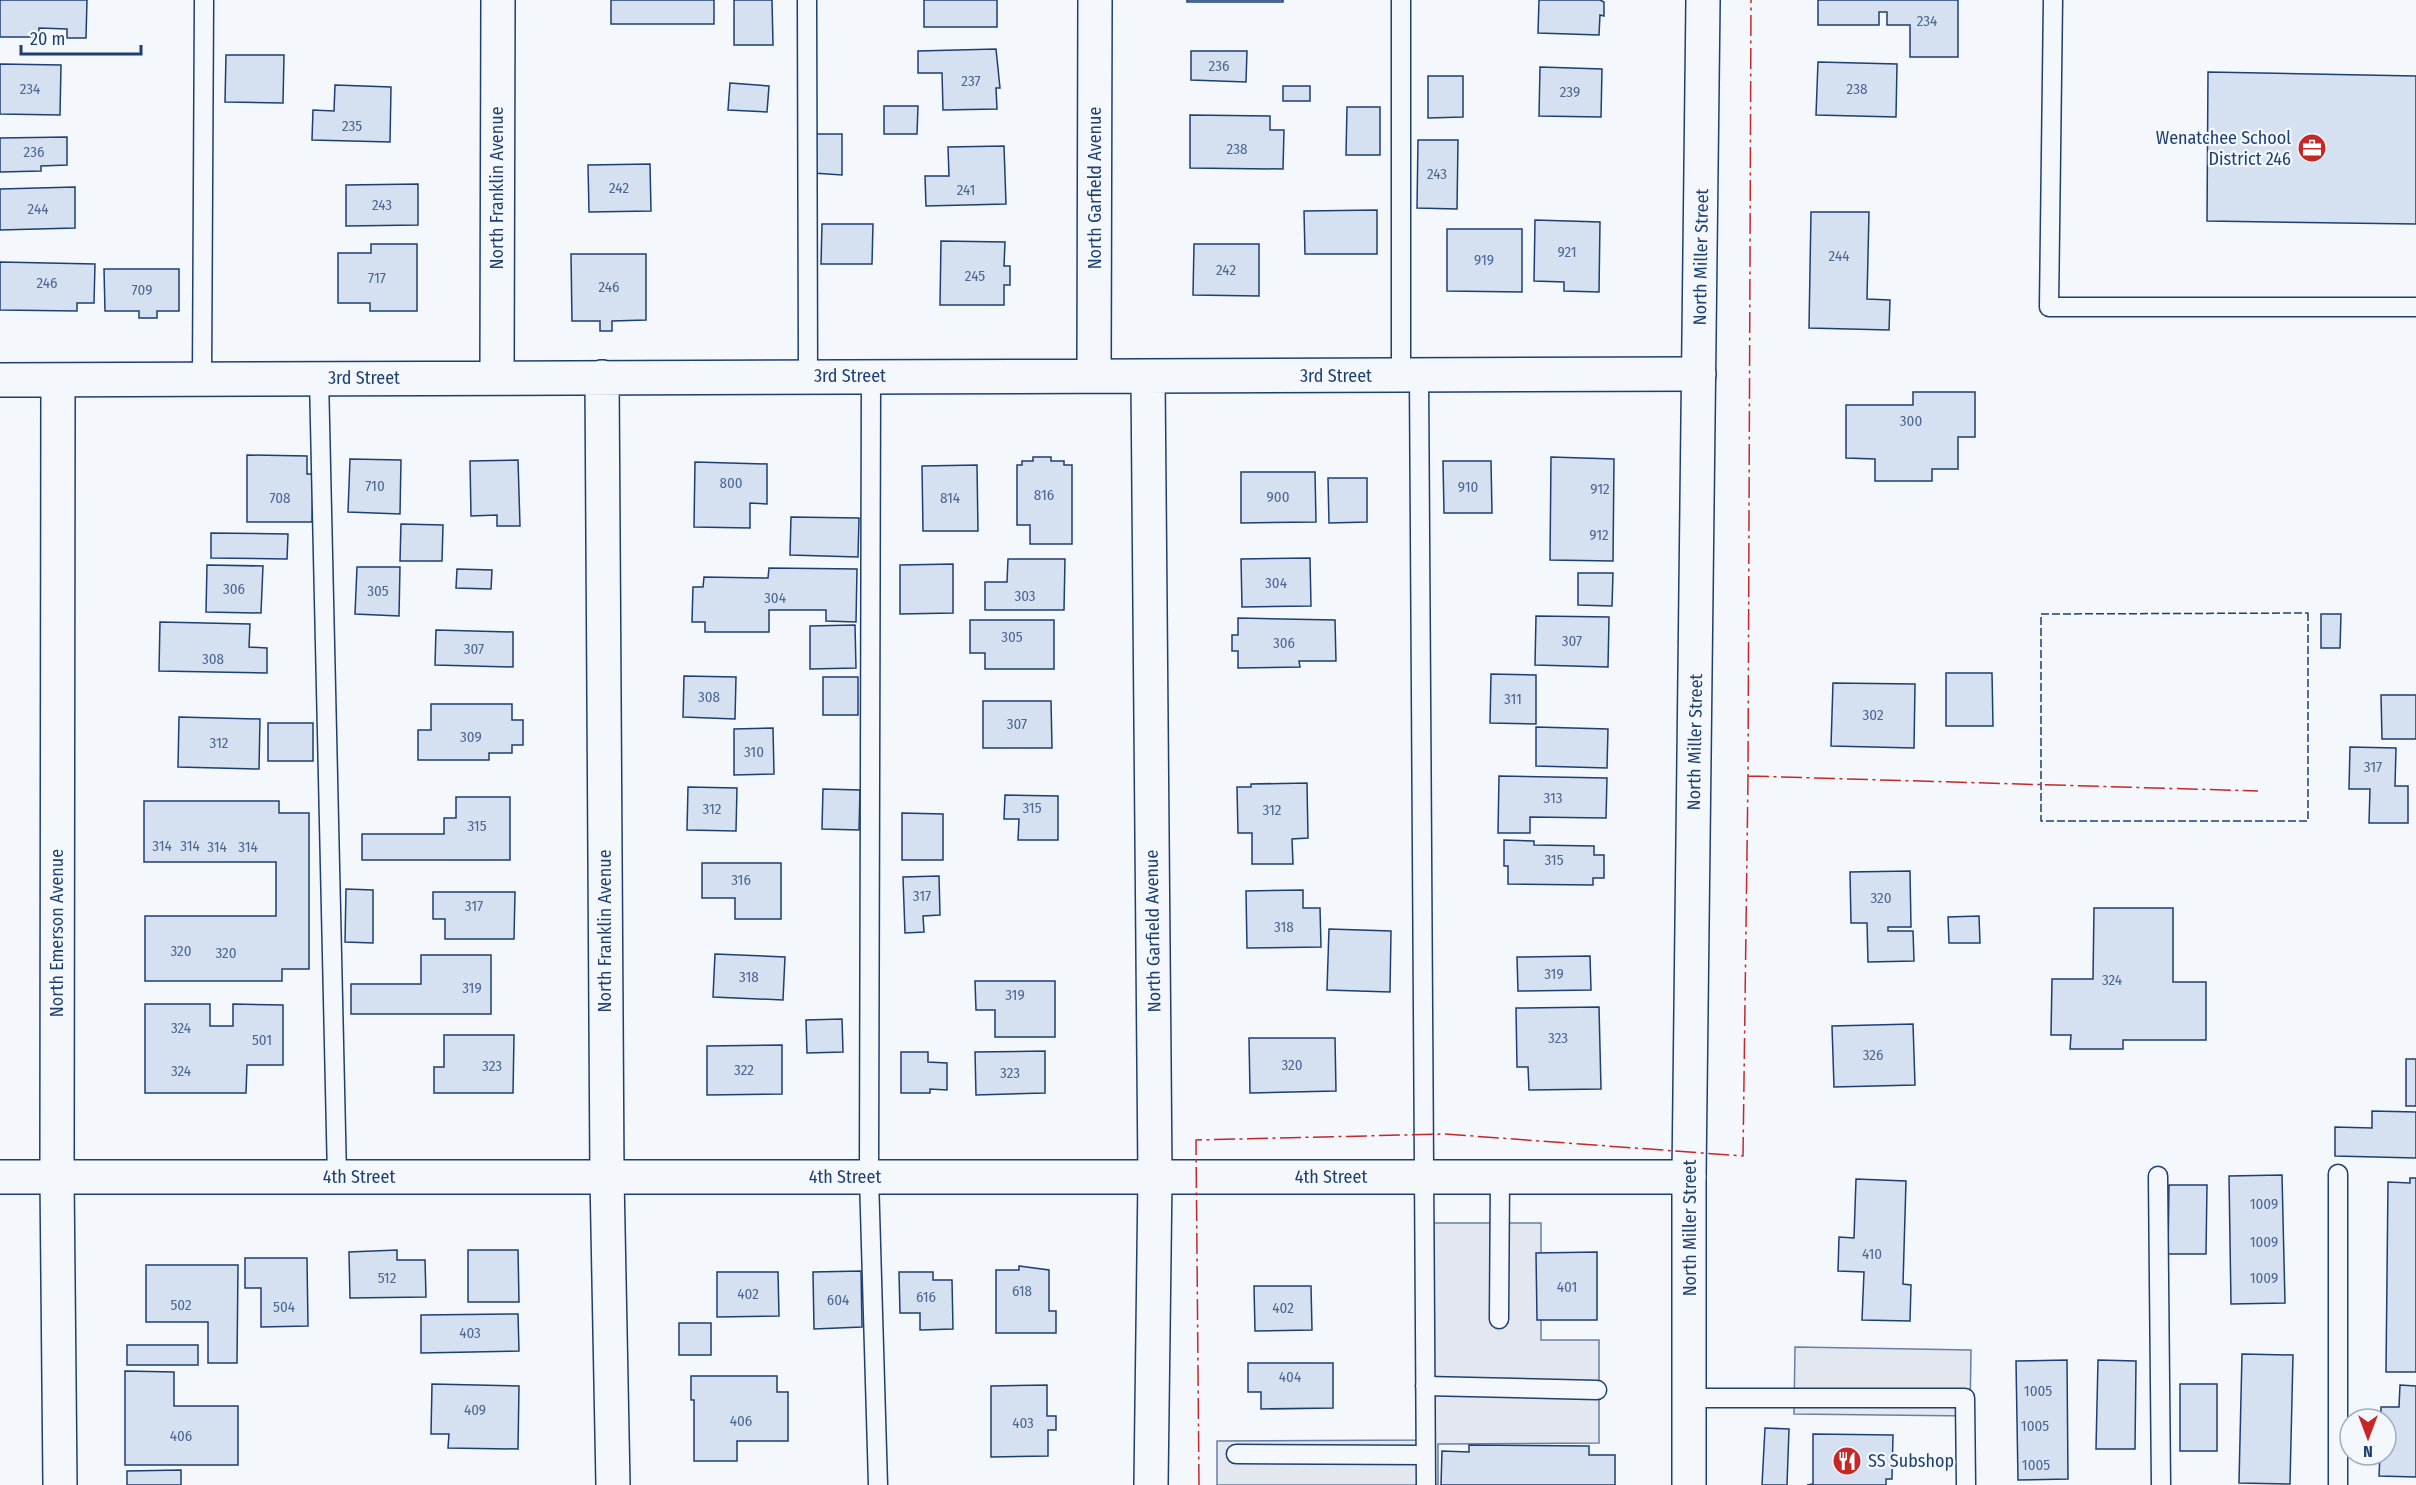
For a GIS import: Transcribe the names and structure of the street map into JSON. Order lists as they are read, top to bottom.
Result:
{
  "streets": {
    "street": [
      "North Franklin Avenue",
      "North Garfield Avenue",
      "North Miller Street",
      "3rd Street",
      "North Emerson Avenue",
      "4th Street"
    ]
  },
  "crossings": [
    ["North Franklin Avenue", "3rd Street"],
    ["North Franklin Avenue", "4th Street"],
    ["North Garfield Avenue", "3rd Street"],
    ["North Garfield Avenue", "4th Street"],
    ["North Miller Street", "3rd Street"],
    ["North Miller Street", "4th Street"],
    ["3rd Street", "North Emerson Avenue"],
    ["North Emerson Avenue", "4th Street"]
  ],
  "places": {
    "office": ["Wenatchee School District 246"],
    "restaurant": ["SS Subshop"]
  },
  "house_numbers": [
    "234",
    "236",
    "237",
    "234",
    "238",
    "239",
    "235",
    "238",
    "236",
    "243",
    "242",
    "241",
    "243",
    "244",
    "921",
    "244",
    "919",
    "242",
    "245",
    "717",
    "246",
    "246",
    "709",
    "300",
    "800",
    "710",
    "910",
    "912",
    "816",
    "900",
    "708",
    "814",
    "912",
    "304",
    "306",
    "305",
    "303",
    "304",
    "305",
    "307",
    "306",
    "307",
    "308",
    "308",
    "311",
    "302",
    "307",
    "309",
    "312",
    "310",
    "317",
    "313",
    "315",
    "312",
    "312",
    "315",
    "314",
    "314",
    "314",
    "314",
    "315",
    "316",
    "317",
    "320",
    "317",
    "318",
    "320",
    "320",
    "319",
    "318",
    "324",
    "319",
    "319",
    "324",
    "323",
    "501",
    "326",
    "320",
    "323",
    "322",
    "324",
    "323",
    "1009",
    "1009",
    "410",
    "512",
    "1009",
    "401",
    "618",
    "402",
    "616",
    "604",
    "502",
    "504",
    "402",
    "403",
    "404",
    "1005",
    "409",
    "406",
    "403",
    "1005",
    "406",
    "1005"
  ],
  "scale_bar": "20 m",
  "north": "bottom"
}
